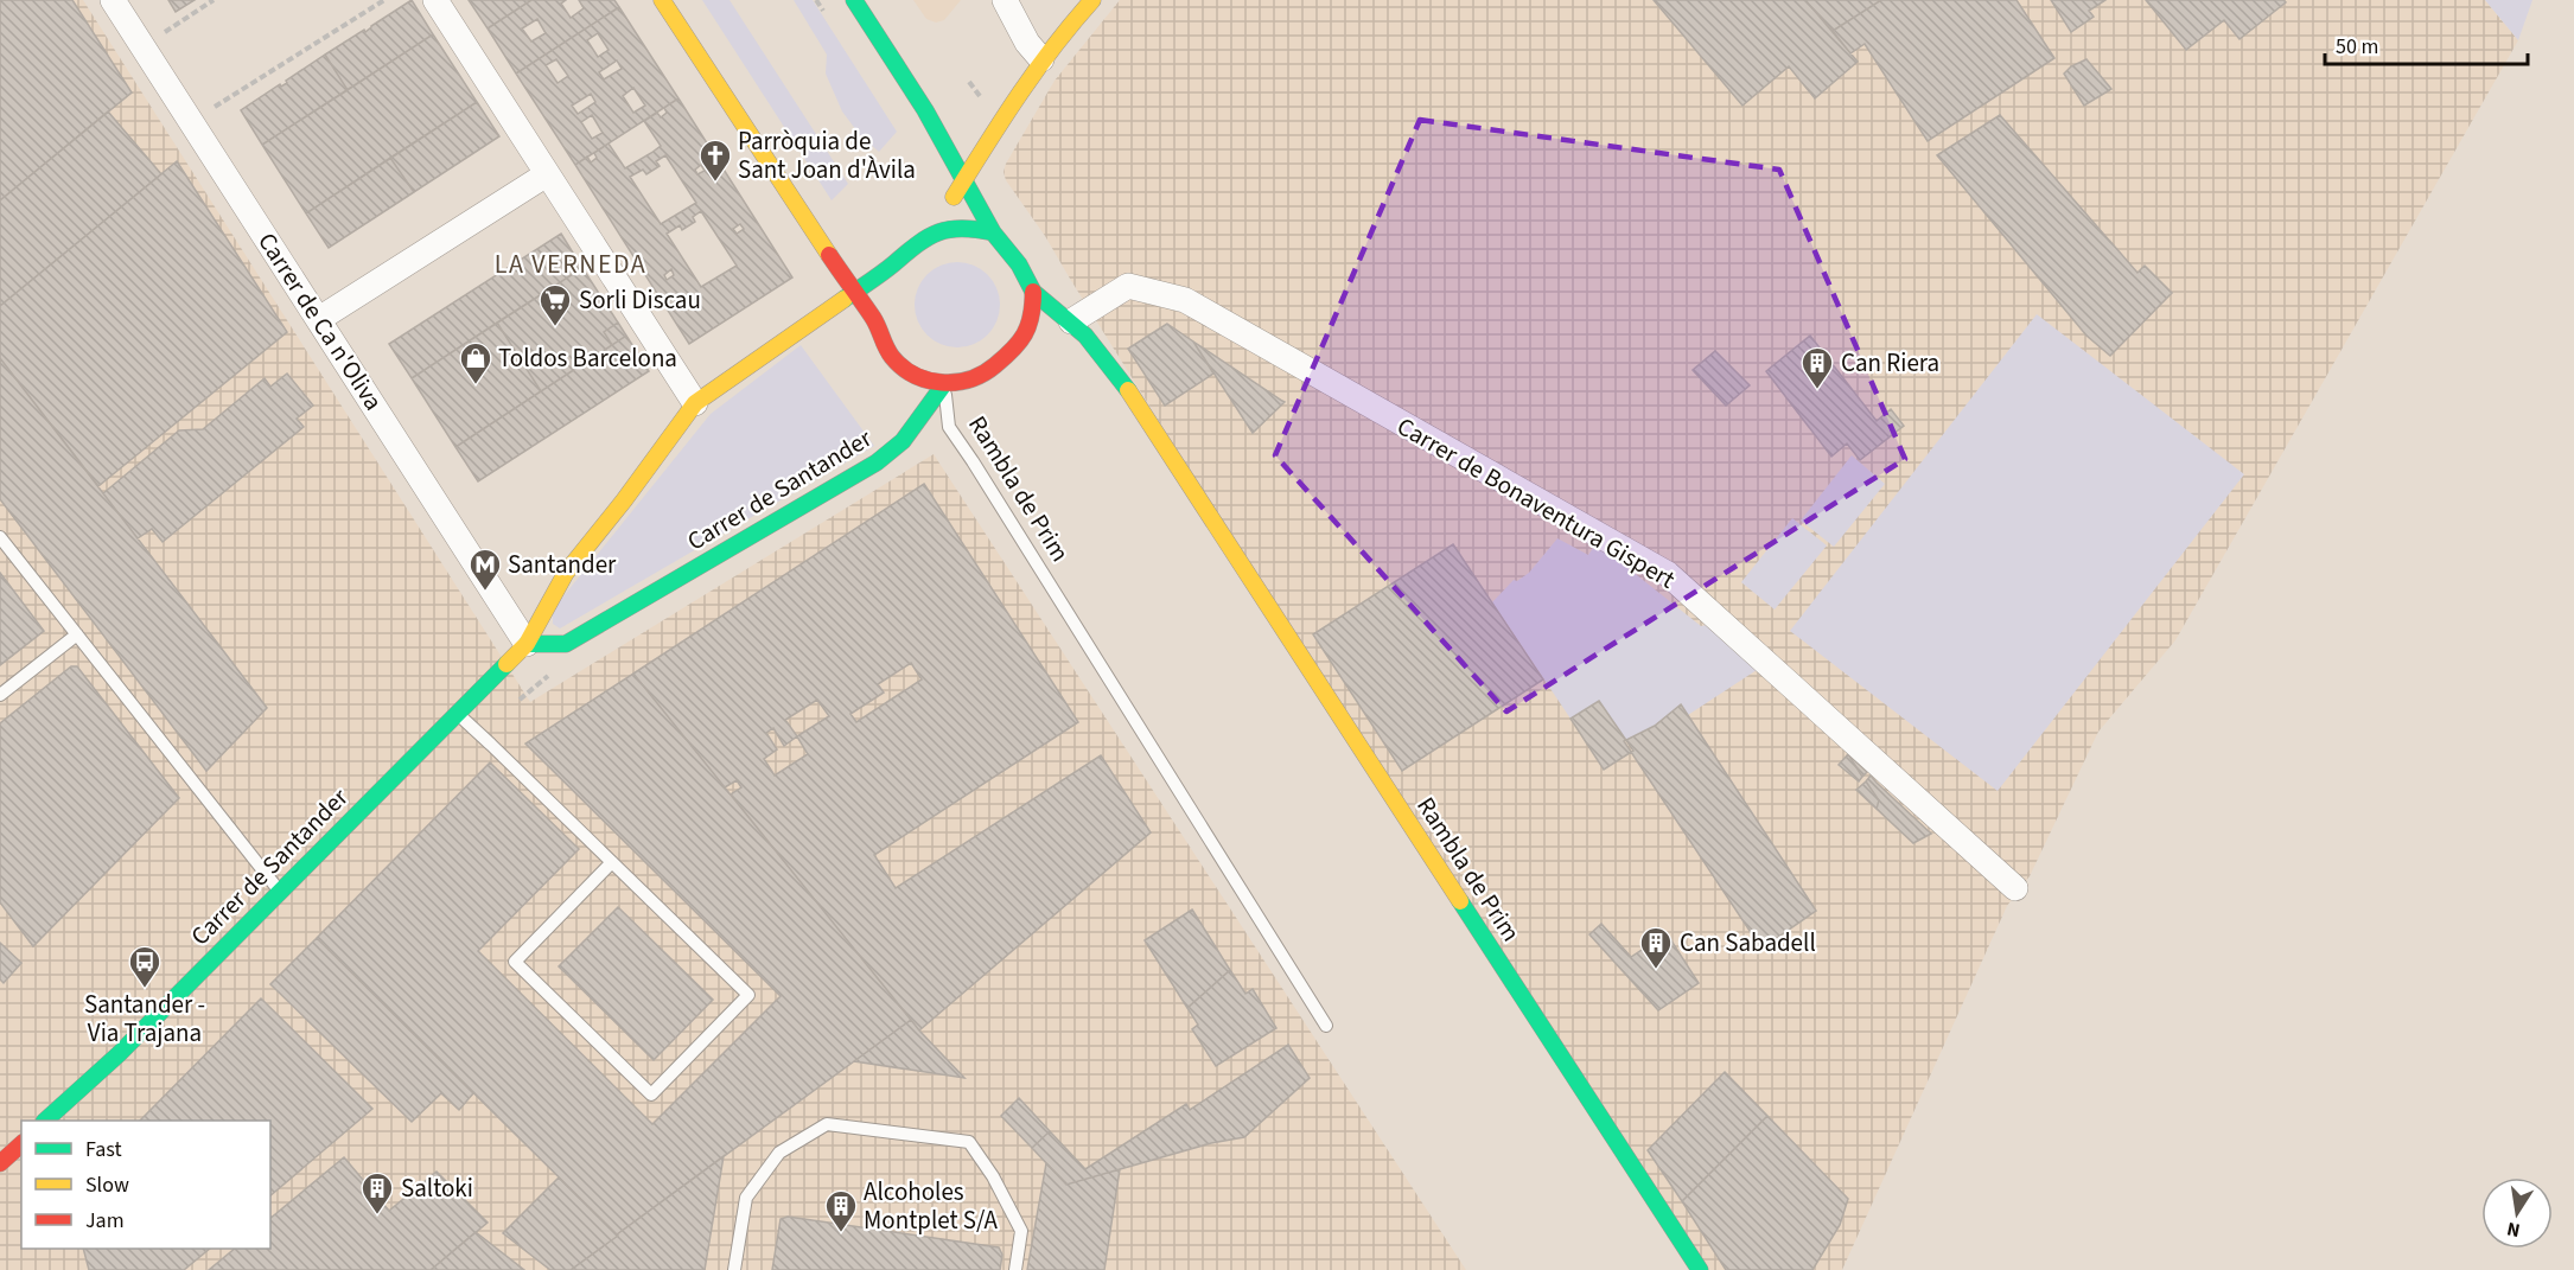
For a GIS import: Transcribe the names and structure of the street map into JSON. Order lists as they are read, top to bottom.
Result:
{
  "streets": {
    "main road": ["Rambla de Prim", "Carrer de Santander"],
    "street": ["Carrer de Ca n'Oliva", "Carrer de Bonaventura Gispert"]
  },
  "crossings": [
    ["Carrer de Ca n'Oliva", "Carrer de Santander"],
    ["Rambla de Prim", "Carrer de Santander"],
    ["Rambla de Prim", "Carrer de Bonaventura Gispert"]
  ],
  "districts": ["LA VERNEDA"],
  "places": {
    "church": ["Parròquia de Sant Joan d'Àvila"],
    "supermarket": ["Sorli Discau"],
    "shop": ["Toldos Barcelona"],
    "building": [
      "Can Riera",
      "Can Sabadell",
      "Saltoki",
      "Alcoholes Montplet S/A"
    ],
    "metro station": ["Santander"],
    "bus stop": ["Santander - Via Trajana"]
  },
  "legend": ["Fast", "Slow", "Jam"],
  "scale_bar": "50 m",
  "north": "bottom"
}
